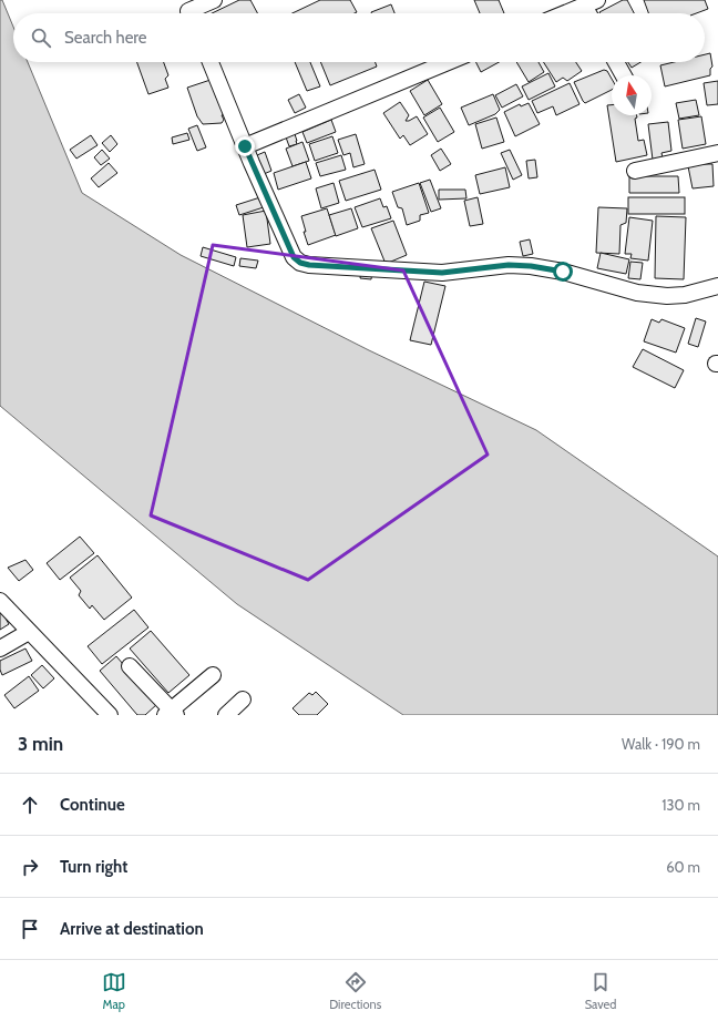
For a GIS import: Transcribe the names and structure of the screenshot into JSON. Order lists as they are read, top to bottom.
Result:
{
  "north": "top",
  "page": {
    "search": "Search here",
    "heading": ["3 min", "Walk · 190 m"],
    "list": [
      ["Continue", "130 m"],
      ["Turn right", "60 m"],
      "Arrive at destination"
    ],
    "nav": ["Map", "Directions", "Saved"]
  }
}
